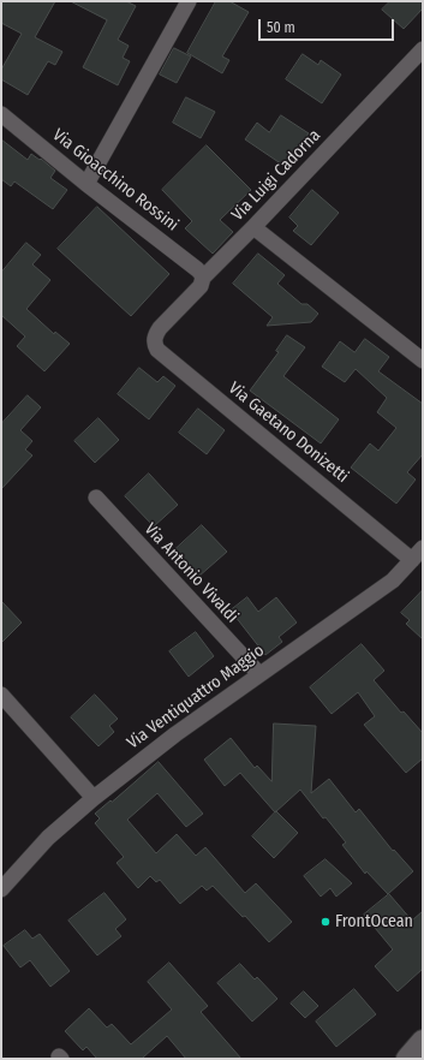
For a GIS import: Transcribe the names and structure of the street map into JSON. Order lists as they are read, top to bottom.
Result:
{
  "streets": {
    "street": [
      "Via Luigi Cadorna",
      "Via Gioacchino Rossini",
      "Via Gaetano Donizetti",
      "Via Antonio Vivaldi",
      "Via Ventiquattro Maggio"
    ]
  },
  "crossings": [
    ["Via Luigi Cadorna", "Via Gioacchino Rossini"],
    ["Via Luigi Cadorna", "Via Gaetano Donizetti"],
    ["Via Gaetano Donizetti", "Via Ventiquattro Maggio"],
    ["Via Antonio Vivaldi", "Via Ventiquattro Maggio"]
  ],
  "places": ["FrontOcean"],
  "scale_bar": "50 m"
}
